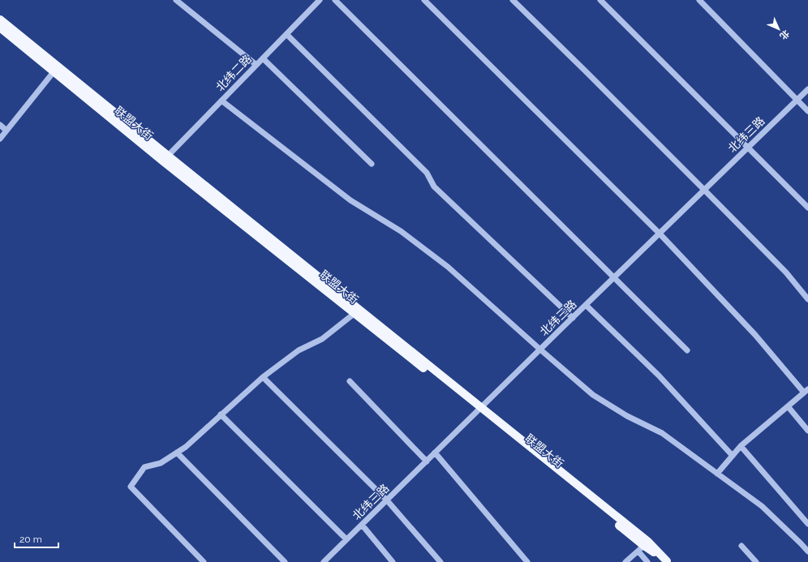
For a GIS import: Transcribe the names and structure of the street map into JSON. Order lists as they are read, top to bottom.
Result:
{
  "streets": {
    "main road": ["联盟大街"],
    "street": ["北纬二路", "北纬三路"]
  },
  "crossings": [
    ["北纬二路", "联盟大街"],
    ["联盟大街", "北纬三路"]
  ],
  "scale_bar": "20 m",
  "north": "bottom right"
}
